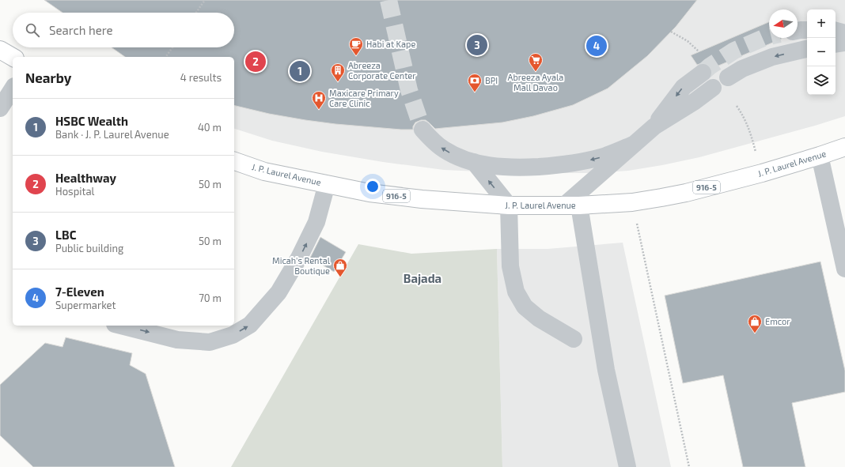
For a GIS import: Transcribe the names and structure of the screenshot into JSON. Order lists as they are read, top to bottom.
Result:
{
  "streets": {
    "main road": ["J. P. Laurel Avenue", "916-5"]
  },
  "districts": ["Bajada"],
  "places": {
    "cafe": ["Habi at Kape"],
    "supermarket": ["Abreeza Ayala Mall Davao"],
    "building": ["Abreeza Corporate Center"],
    "bank": ["BPI"],
    "hospital": ["Maxicare Primary Care Clinic"],
    "shop": ["Micah's Rental Boutique", "Emcor"]
  },
  "north": "left",
  "page": {
    "map_buttons": ["+", "−"],
    "search": "Search here",
    "pins": [
      "3",
      "4",
      "2",
      "1"
    ],
    "heading": ["Nearby", "4 results"],
    "list": [
      {
        "mark": "1",
        "name": "HSBC Wealth",
        "note": "Bank · J. P. Laurel Avenue",
        "value": "40 m"
      },
      {
        "mark": "2",
        "name": "Healthway",
        "note": "Hospital",
        "value": "50 m"
      },
      {
        "mark": "3",
        "name": "LBC",
        "note": "Public building",
        "value": "50 m"
      },
      {
        "mark": "4",
        "name": "7-Eleven",
        "note": "Supermarket",
        "value": "70 m"
      }
    ]
  }
}
